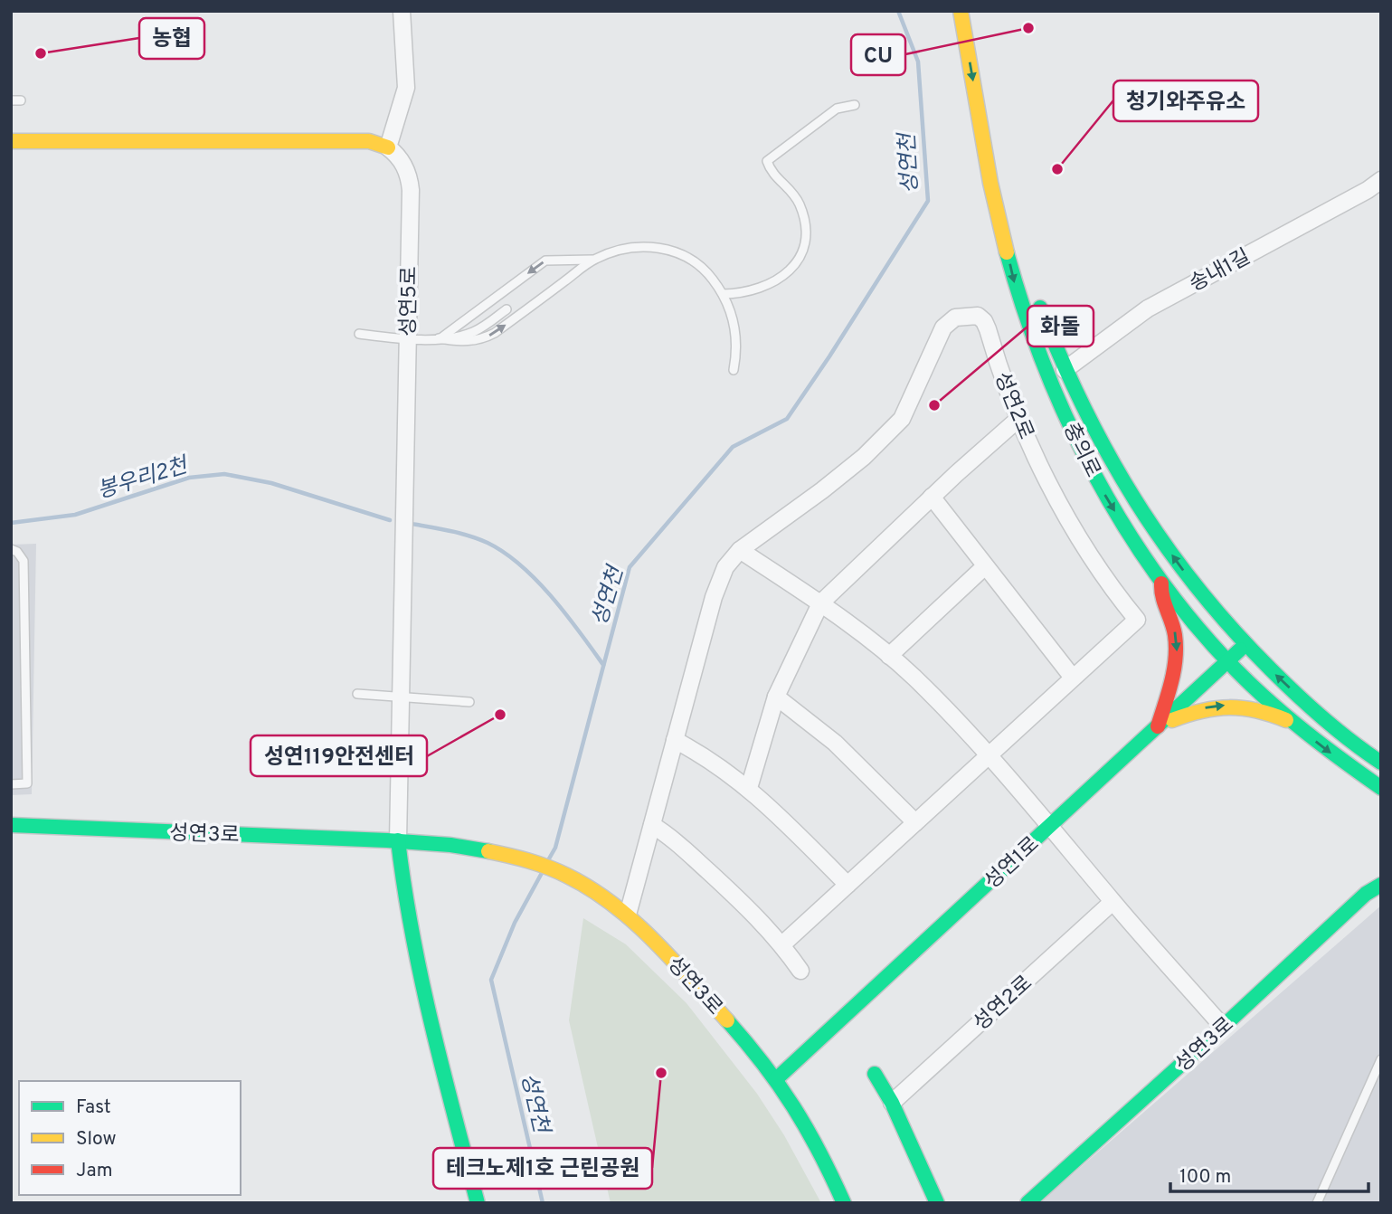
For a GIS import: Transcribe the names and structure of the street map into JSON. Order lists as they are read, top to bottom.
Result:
{
  "streets": {
    "main road": ["충의로", "성연3로", "성연1로"],
    "street": ["송내1길", "성연5로", "성연2로"]
  },
  "crossings": [
    ["송내1길", "충의로"],
    ["성연5로", "성연3로"],
    ["성연2로", "성연3로"],
    ["충의로", "성연1로"],
    ["성연3로", "성연1로"]
  ],
  "water": ["성연천", "봉우리2천"],
  "places": [
    "CU",
    "농협",
    "청기와주유소",
    "화돌",
    "성연119안전센터",
    "테크노제1호 근린공원"
  ],
  "legend": ["Fast", "Slow", "Jam"],
  "scale_bar": "100 m"
}
